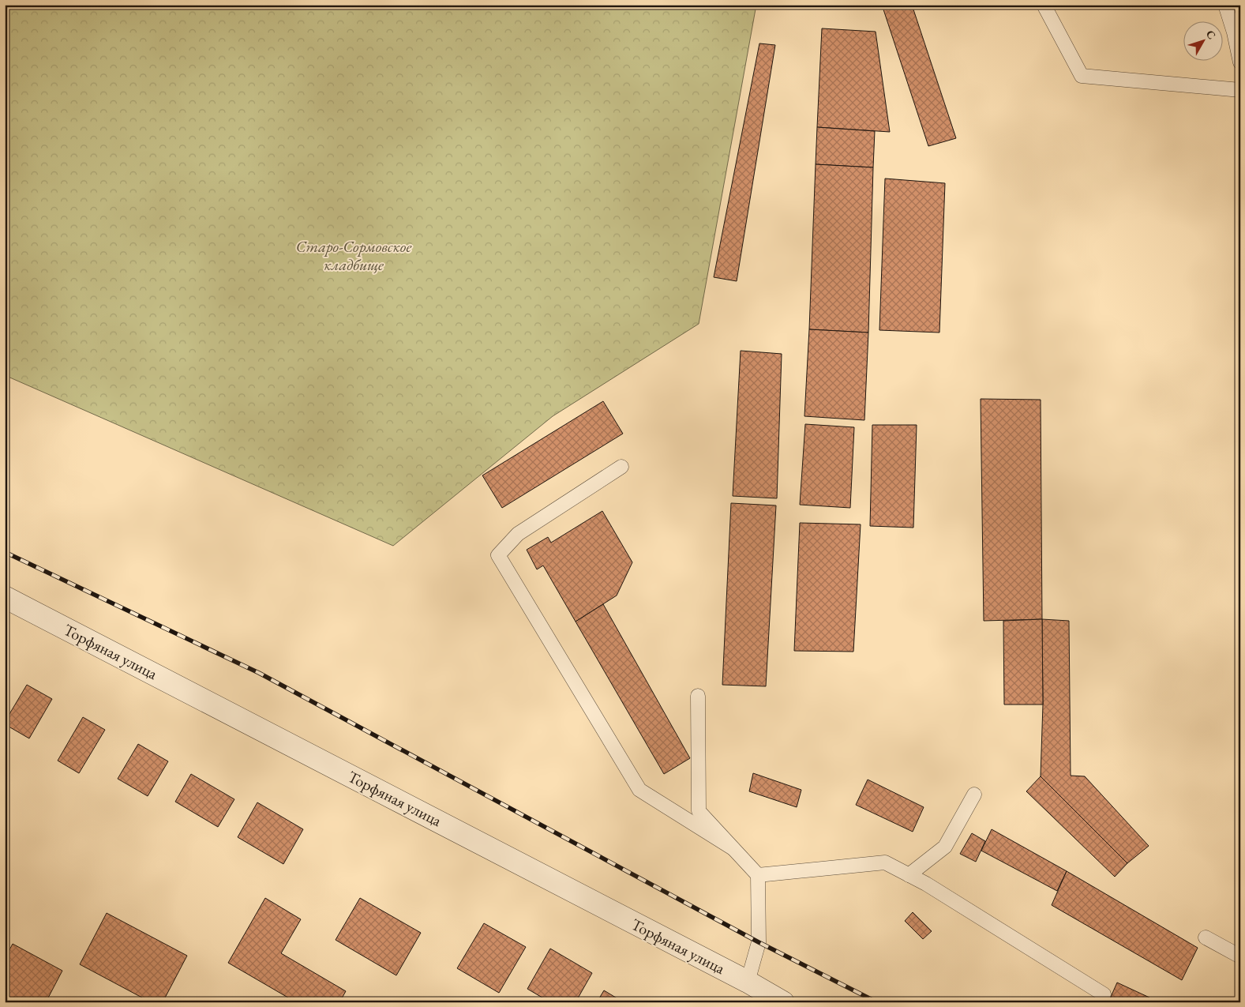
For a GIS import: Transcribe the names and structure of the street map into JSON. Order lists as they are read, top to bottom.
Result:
{
  "streets": {
    "street": ["Торфяная улица"]
  },
  "parks": ["Старо-Сормовское кладбище"],
  "north": "top right"
}
